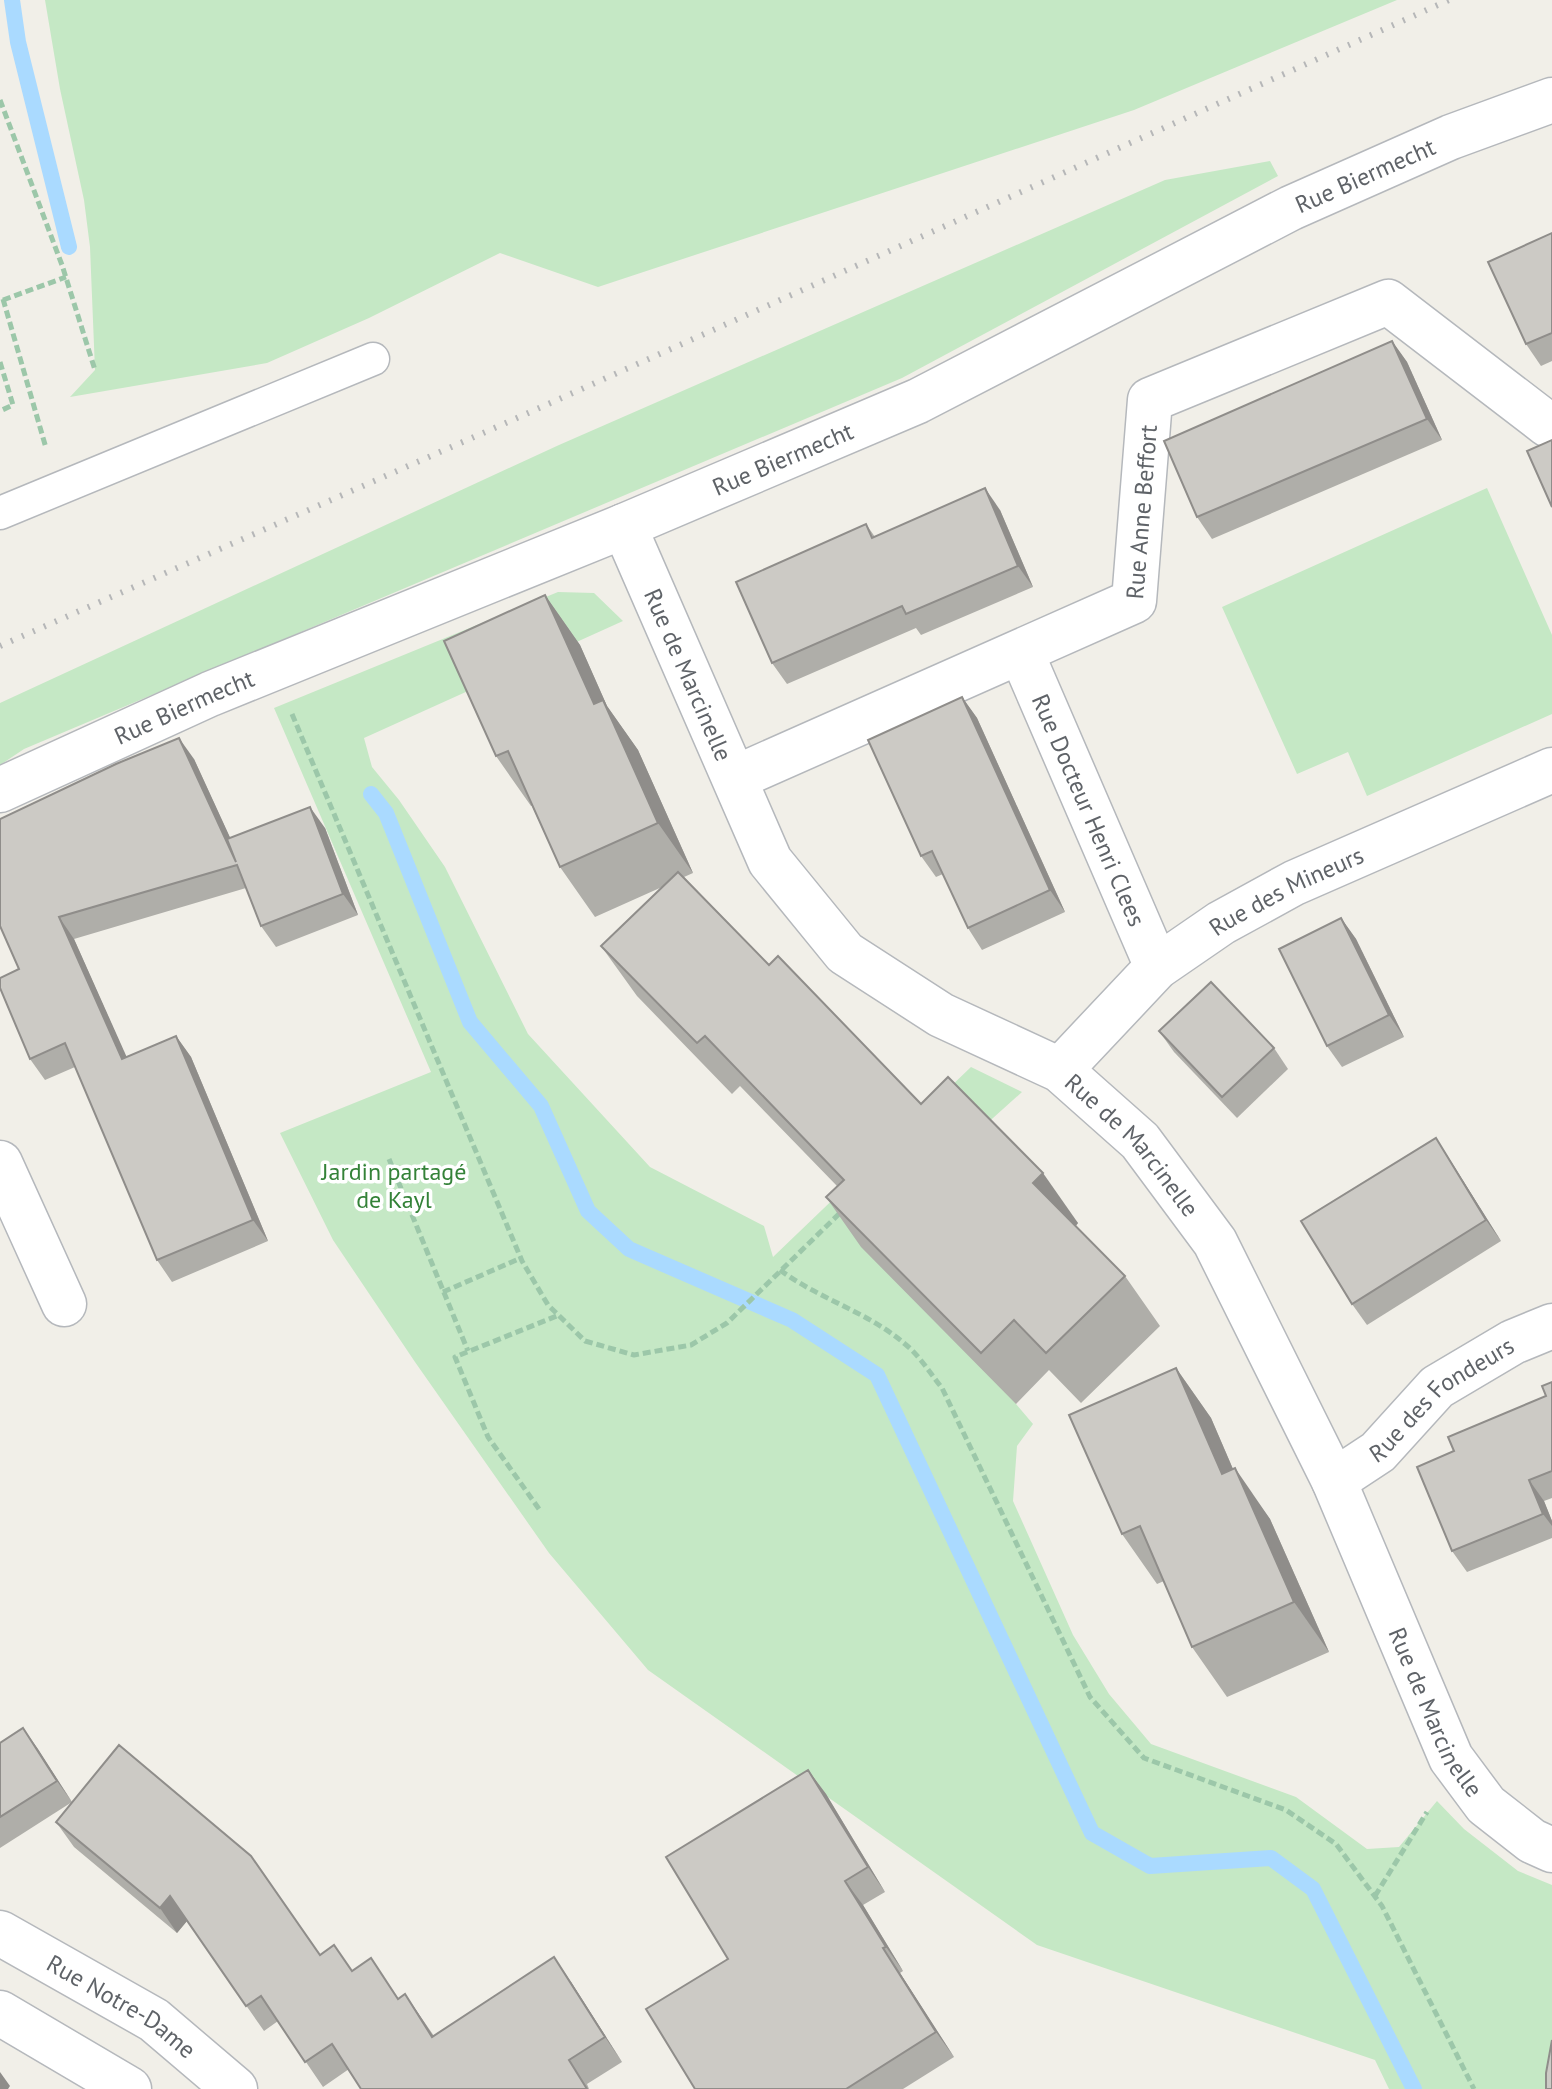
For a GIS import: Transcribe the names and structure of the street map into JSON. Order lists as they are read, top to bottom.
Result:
{
  "streets": {
    "street": [
      "Rue Biermecht",
      "Rue Anne Beffort",
      "Rue de Marcinelle",
      "Rue Docteur Henri Clees",
      "Rue des Mineurs",
      "Rue des Fondeurs",
      "Rue Notre-Dame"
    ]
  },
  "crossings": [
    ["Rue Biermecht", "Rue de Marcinelle"],
    ["Rue Anne Beffort", "Rue de Marcinelle"],
    ["Rue Anne Beffort", "Rue Docteur Henri Clees"],
    ["Rue de Marcinelle", "Rue des Mineurs"],
    ["Rue de Marcinelle", "Rue des Fondeurs"],
    ["Rue Docteur Henri Clees", "Rue des Mineurs"]
  ],
  "parks": ["Jardin partagé de Kayl"]
}
